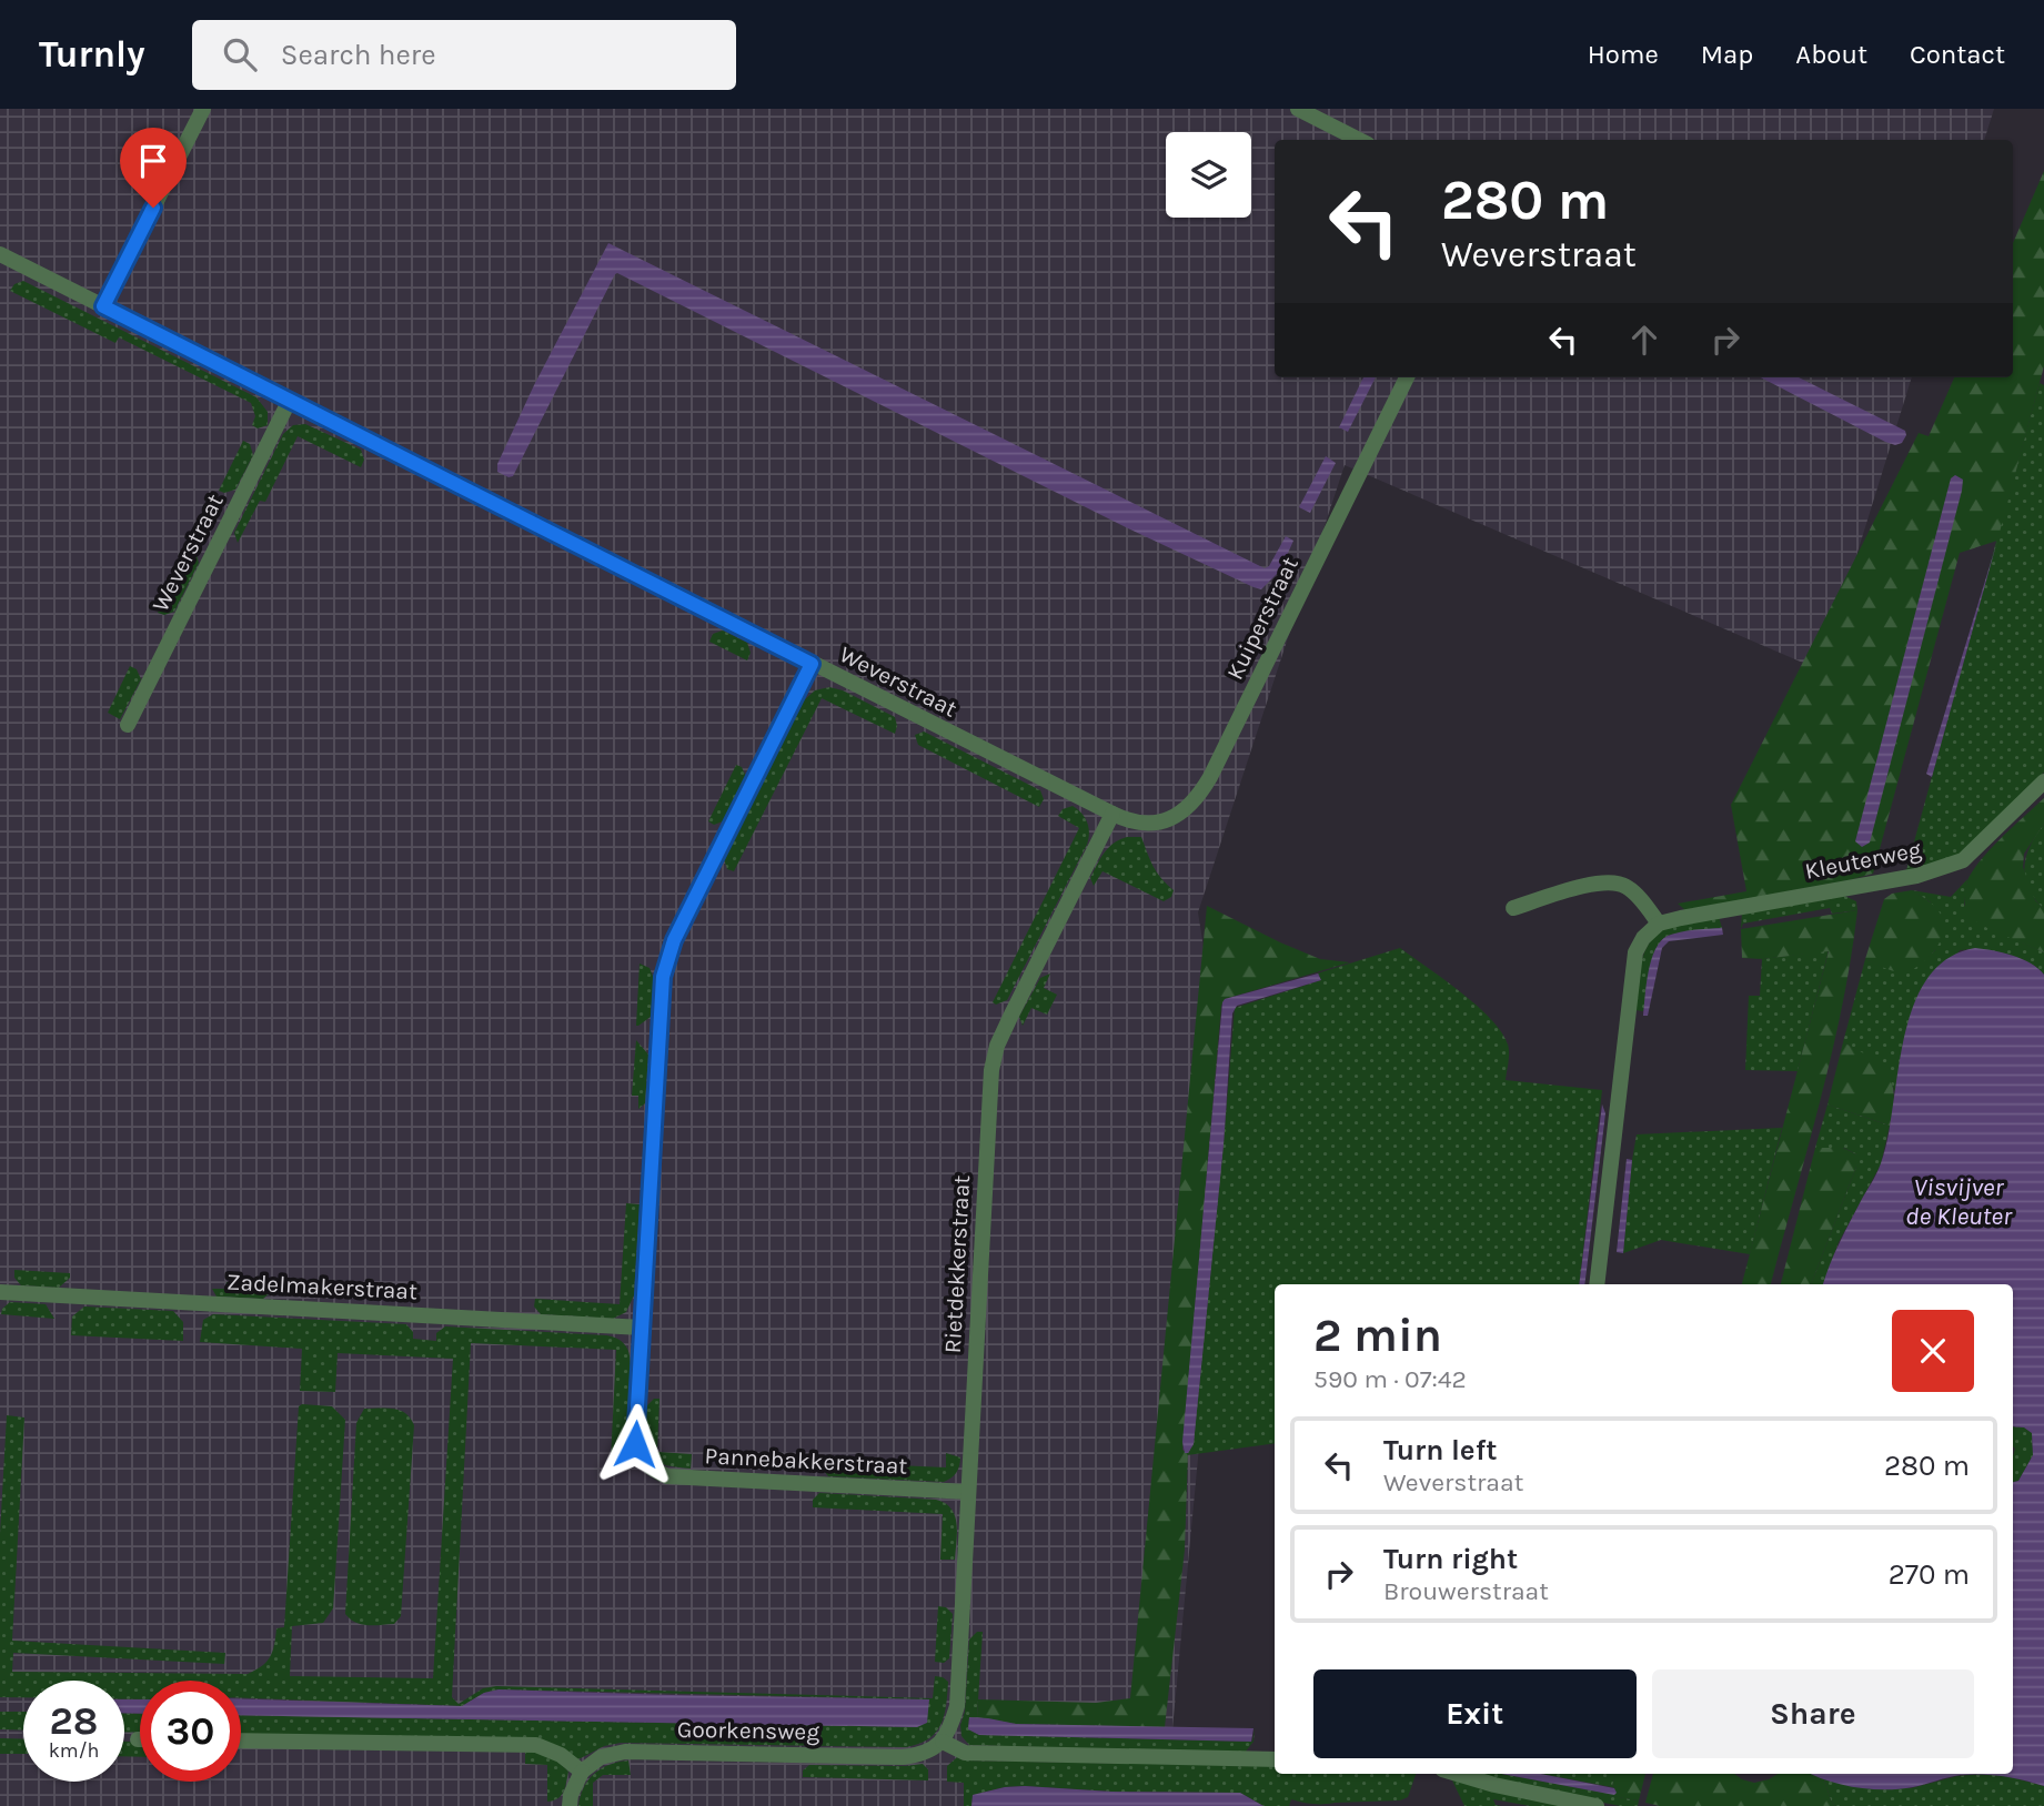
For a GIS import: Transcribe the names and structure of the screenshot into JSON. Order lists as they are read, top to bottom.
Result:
{
  "streets": {
    "street": [
      "Weverstraat",
      "Kuiperstraat",
      "Kleuterweg",
      "Rietdekkerstraat",
      "Zadelmakerstraat",
      "Pannebakkerstraat",
      "Goorkensweg"
    ]
  },
  "crossings": [
    ["Weverstraat", "Kuiperstraat"],
    ["Weverstraat", "Rietdekkerstraat"],
    ["Weverstraat", "Pannebakkerstraat"],
    ["Kuiperstraat", "Rietdekkerstraat"],
    ["Rietdekkerstraat", "Pannebakkerstraat"],
    ["Rietdekkerstraat", "Goorkensweg"],
    ["Zadelmakerstraat", "Pannebakkerstraat"]
  ],
  "water": ["Visvijver de Kleuter"],
  "page": {
    "header": "Turnly",
    "search": "Search here",
    "nav": [
      "Home",
      "Map",
      "About",
      "Contact"
    ],
    "turn": ["280 m", "Weverstraat"],
    "heading": ["2 min", "590 m · 07:42"],
    "list": [
      {
        "name": "Turn left",
        "note": "Weverstraat",
        "value": "280 m"
      },
      {
        "name": "Turn right",
        "note": "Brouwerstraat",
        "value": "270 m"
      }
    ],
    "buttons": ["Exit", "Share"],
    "speed": "28 km/h",
    "limit": "30"
  }
}
